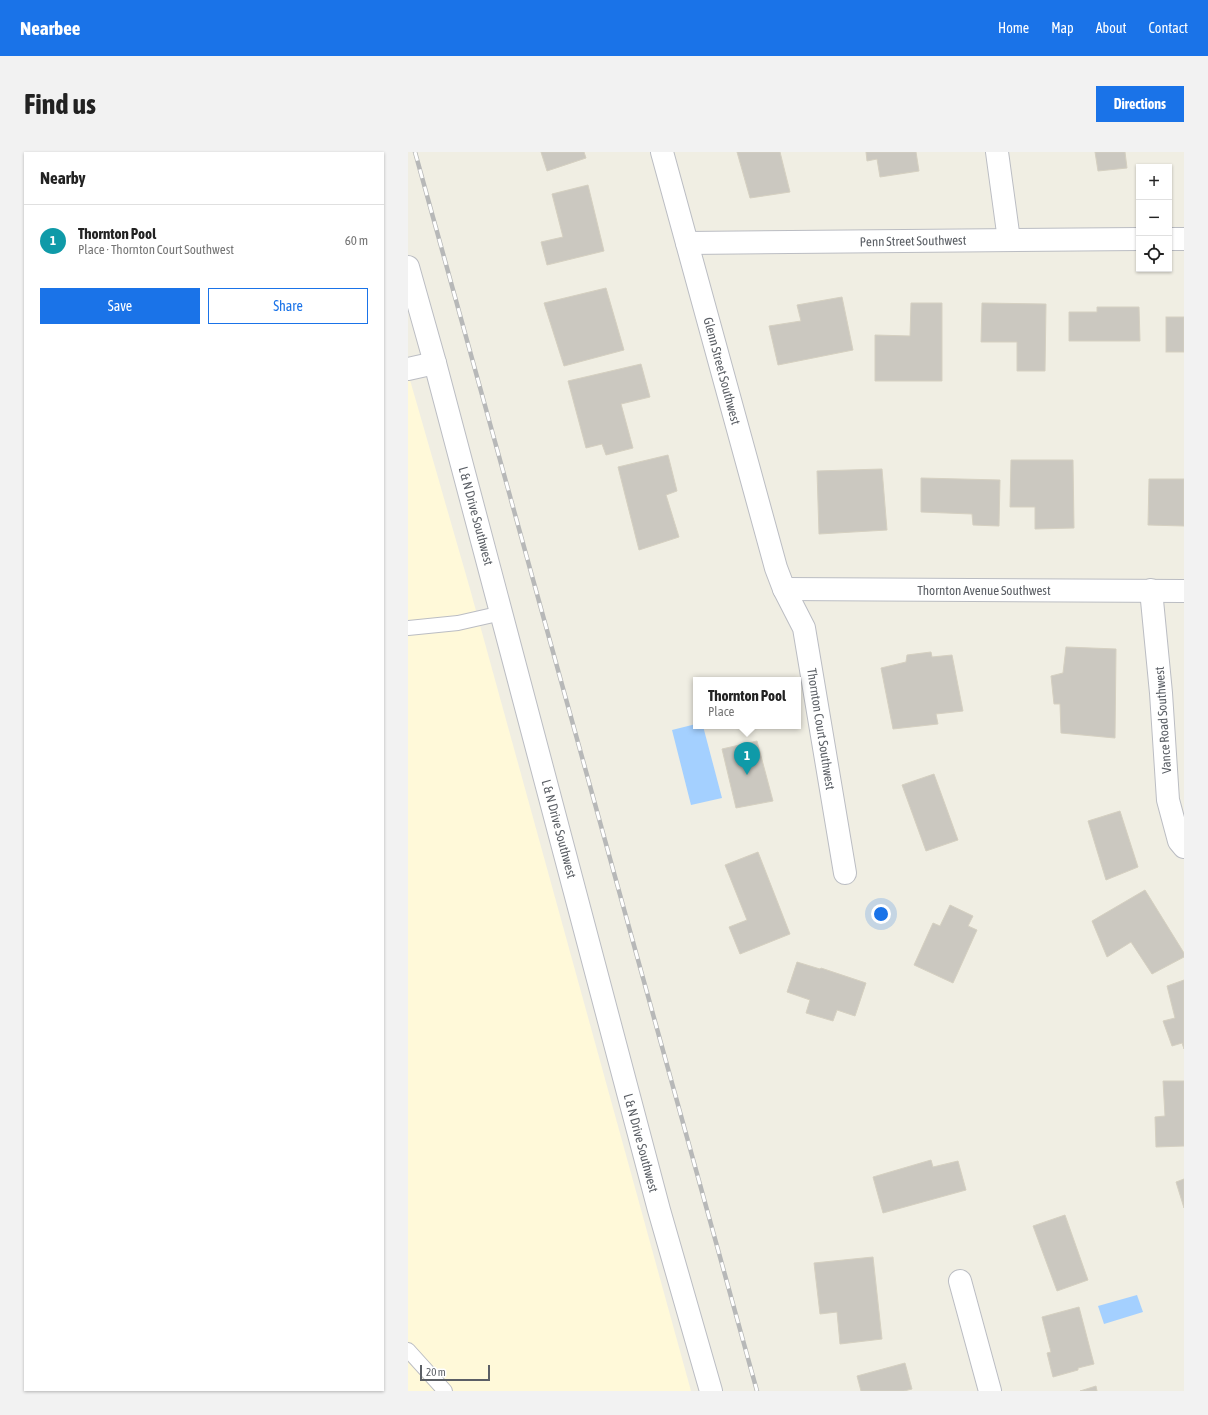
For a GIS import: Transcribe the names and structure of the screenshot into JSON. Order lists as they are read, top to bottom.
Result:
{
  "streets": {
    "street": [
      "Penn Street Southwest",
      "Glenn Street Southwest",
      "L & N Drive Southwest",
      "Thornton Avenue Southwest",
      "Vance Road Southwest",
      "Thornton Court Southwest"
    ]
  },
  "crossings": [
    ["Penn Street Southwest", "Glenn Street Southwest"],
    ["Glenn Street Southwest", "Thornton Avenue Southwest"],
    ["Glenn Street Southwest", "Thornton Court Southwest"],
    ["Thornton Avenue Southwest", "Vance Road Southwest"],
    ["Thornton Avenue Southwest", "Thornton Court Southwest"]
  ],
  "scale_bar": "20 m",
  "page": {
    "header": "Nearbee",
    "nav": [
      "Home",
      "Map",
      "About",
      "Contact"
    ],
    "buttons": [
      "Directions",
      ["Save", "Share"]
    ],
    "title": "Find us",
    "heading": "Nearby",
    "map_buttons": ["+", "−"],
    "list": [
      {
        "mark": "1",
        "name": "Thornton Pool",
        "note": "Place · Thornton Court Southwest",
        "value": "60 m"
      }
    ],
    "popup": ["Thornton Pool", "Place"],
    "pins": "1",
    "scale": "20 m"
  }
}
